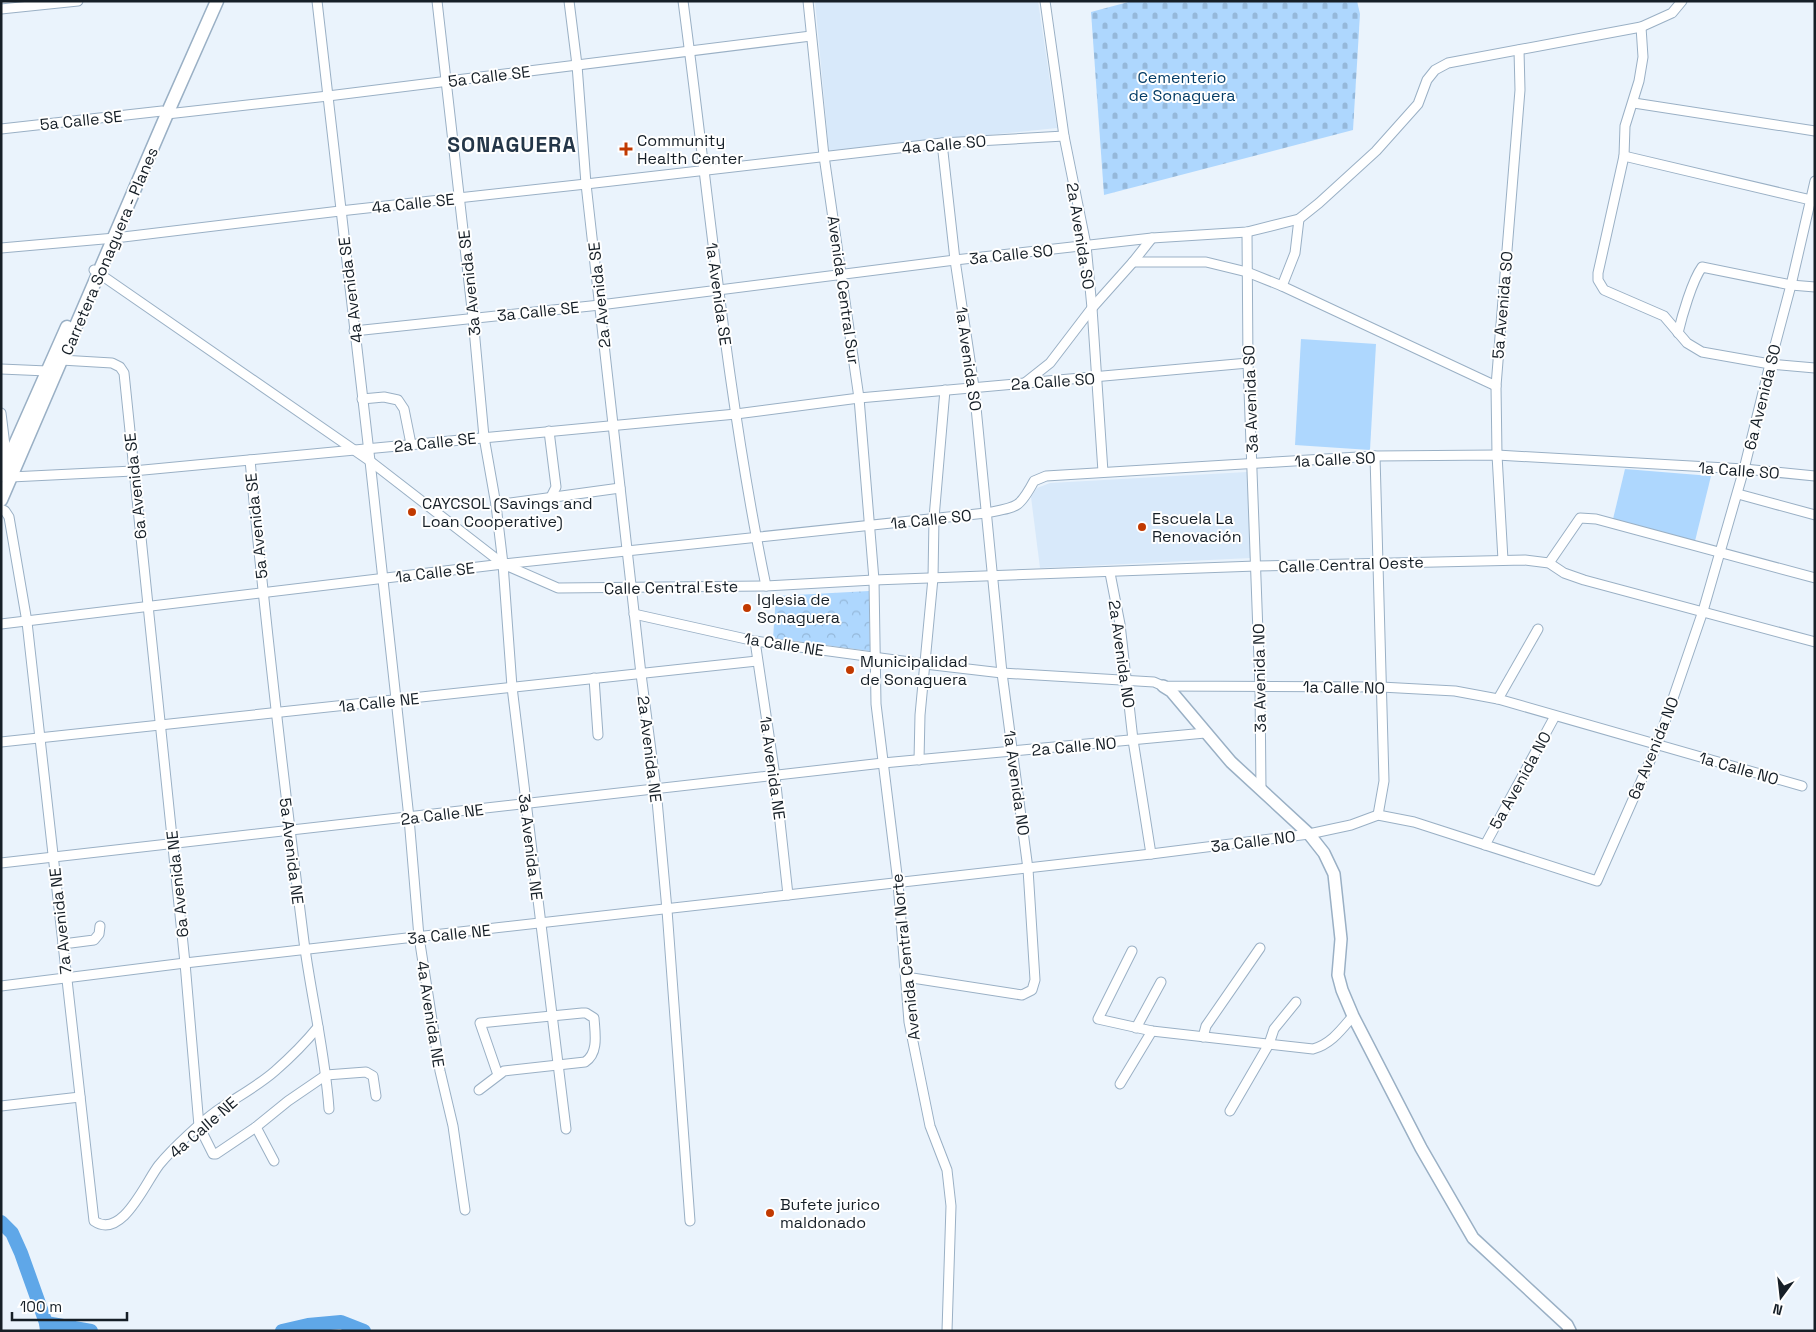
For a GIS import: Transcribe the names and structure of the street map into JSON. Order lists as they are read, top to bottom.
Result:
{
  "streets": {
    "main road": ["Carretera Sonaguera - Planes"],
    "street": [
      "5a Calle SE",
      "4a Calle SO",
      "4a Calle SE",
      "2a Avenida SO",
      "3a Calle SO",
      "3a Avenida SE",
      "4a Avenida SE",
      "Avenida Central Sur",
      "1a Avenida SE",
      "2a Avenida SE",
      "5a Avenida SO",
      "3a Calle SE",
      "1a Avenida SO",
      "2a Calle SO",
      "6a Avenida SO",
      "3a Avenida SO",
      "2a Calle SE",
      "1a Calle SO",
      "6a Avenida SE",
      "5a Avenida SE",
      "Calle Central Oeste",
      "1a Calle SE",
      "Calle Central Este",
      "1a Calle NE",
      "2a Avenida NO",
      "3a Avenida NO",
      "1a Calle NO",
      "2a Calle NO",
      "6a Avenida NO",
      "2a Avenida NE",
      "1a Avenida NE",
      "5a Avenida NO",
      "1a Avenida NO",
      "2a Calle NE",
      "3a Calle NO",
      "3a Avenida NE",
      "5a Avenida NE",
      "6a Avenida NE",
      "7a Avenida NE",
      "3a Calle NE",
      "Avenida Central Norte",
      "4a Avenida NE",
      "4a Calle NE"
    ]
  },
  "crossings": [
    ["5a Calle SE", "Carretera Sonaguera - Planes"],
    ["5a Calle SE", "3a Avenida SE"],
    ["5a Calle SE", "4a Avenida SE"],
    ["5a Calle SE", "Avenida Central Sur"],
    ["5a Calle SE", "1a Avenida SE"],
    ["5a Calle SE", "2a Avenida SE"],
    ["4a Calle SO", "4a Calle SE"],
    ["4a Calle SO", "2a Avenida SO"],
    ["4a Calle SO", "Avenida Central Sur"],
    ["4a Calle SO", "1a Avenida SO"],
    ["4a Calle SE", "Carretera Sonaguera - Planes"],
    ["4a Calle SE", "3a Avenida SE"],
    ["4a Calle SE", "4a Avenida SE"],
    ["4a Calle SE", "Avenida Central Sur"],
    ["4a Calle SE", "1a Avenida SE"],
    ["4a Calle SE", "2a Avenida SE"],
    ["2a Avenida SO", "3a Calle SO"],
    ["2a Avenida SO", "2a Calle SO"],
    ["2a Avenida SO", "1a Calle SO"],
    ["Carretera Sonaguera - Planes", "2a Calle SE"],
    ["Carretera Sonaguera - Planes", "6a Avenida SE"],
    ["Carretera Sonaguera - Planes", "Calle Central Este"],
    ["3a Calle SO", "Avenida Central Sur"],
    ["3a Calle SO", "3a Calle SE"],
    ["3a Calle SO", "1a Avenida SO"],
    ["3a Calle SO", "3a Avenida SO"],
    ["3a Avenida SE", "3a Calle SE"],
    ["3a Avenida SE", "2a Calle SE"],
    ["3a Avenida SE", "1a Calle SE"],
    ["3a Avenida SE", "Calle Central Este"],
    ["3a Avenida SE", "3a Avenida NE"],
    ["4a Avenida SE", "3a Calle SE"],
    ["4a Avenida SE", "2a Calle SE"],
    ["4a Avenida SE", "1a Calle SE"],
    ["4a Avenida SE", "Calle Central Este"],
    ["4a Avenida SE", "4a Avenida NE"],
    ["Avenida Central Sur", "3a Calle SE"],
    ["Avenida Central Sur", "2a Calle SO"],
    ["Avenida Central Sur", "2a Calle SE"],
    ["Avenida Central Sur", "1a Calle SO"],
    ["Avenida Central Sur", "Calle Central Oeste"],
    ["Avenida Central Sur", "1a Calle SE"],
    ["Avenida Central Sur", "Calle Central Este"],
    ["Avenida Central Sur", "Avenida Central Norte"],
    ["1a Avenida SE", "3a Calle SE"],
    ["1a Avenida SE", "2a Calle SE"],
    ["1a Avenida SE", "1a Calle SE"],
    ["1a Avenida SE", "Calle Central Este"],
    ["2a Avenida SE", "3a Calle SE"],
    ["2a Avenida SE", "2a Calle SE"],
    ["2a Avenida SE", "1a Calle SE"],
    ["2a Avenida SE", "Calle Central Este"],
    ["2a Avenida SE", "2a Avenida NE"],
    ["5a Avenida SO", "1a Calle SO"],
    ["5a Avenida SO", "Calle Central Oeste"],
    ["1a Avenida SO", "2a Calle SO"],
    ["1a Avenida SO", "1a Calle SO"],
    ["1a Avenida SO", "Calle Central Oeste"],
    ["1a Avenida SO", "1a Avenida NO"],
    ["2a Calle SO", "3a Avenida SO"],
    ["2a Calle SO", "2a Calle SE"],
    ["6a Avenida SO", "1a Calle SO"],
    ["6a Avenida SO", "Calle Central Oeste"],
    ["6a Avenida SO", "6a Avenida NO"],
    ["3a Avenida SO", "1a Calle SO"],
    ["3a Avenida SO", "Calle Central Oeste"],
    ["3a Avenida SO", "3a Avenida NO"],
    ["2a Calle SE", "6a Avenida SE"],
    ["2a Calle SE", "5a Avenida SE"],
    ["2a Calle SE", "Calle Central Este"],
    ["1a Calle SO", "1a Calle SE"],
    ["6a Avenida SE", "1a Calle SE"],
    ["6a Avenida SE", "6a Avenida NE"],
    ["5a Avenida SE", "1a Calle SE"],
    ["5a Avenida SE", "5a Avenida NE"],
    ["Calle Central Oeste", "Calle Central Este"],
    ["Calle Central Oeste", "2a Avenida NO"],
    ["Calle Central Oeste", "3a Avenida NO"],
    ["Calle Central Oeste", "6a Avenida NO"],
    ["Calle Central Oeste", "1a Avenida NO"],
    ["Calle Central Oeste", "Avenida Central Norte"],
    ["1a Calle SE", "Calle Central Este"],
    ["1a Calle SE", "3a Avenida NE"],
    ["1a Calle SE", "5a Avenida NE"],
    ["1a Calle SE", "6a Avenida NE"],
    ["1a Calle SE", "7a Avenida NE"],
    ["1a Calle SE", "4a Avenida NE"],
    ["Calle Central Este", "2a Avenida NE"],
    ["Calle Central Este", "3a Avenida NE"],
    ["Calle Central Este", "Avenida Central Norte"],
    ["1a Calle NE", "1a Calle NO"],
    ["1a Calle NE", "2a Avenida NE"],
    ["1a Calle NE", "1a Avenida NE"],
    ["1a Calle NE", "3a Avenida NE"],
    ["1a Calle NE", "5a Avenida NE"],
    ["1a Calle NE", "6a Avenida NE"],
    ["1a Calle NE", "7a Avenida NE"],
    ["1a Calle NE", "Avenida Central Norte"],
    ["1a Calle NE", "4a Avenida NE"],
    ["2a Avenida NO", "1a Calle NO"],
    ["2a Avenida NO", "2a Calle NO"],
    ["2a Avenida NO", "3a Calle NO"],
    ["3a Avenida NO", "1a Calle NO"],
    ["1a Calle NO", "6a Avenida NO"],
    ["1a Calle NO", "5a Avenida NO"],
    ["1a Calle NO", "1a Avenida NO"],
    ["1a Calle NO", "Avenida Central Norte"],
    ["2a Calle NO", "1a Avenida NO"],
    ["2a Calle NO", "2a Calle NE"],
    ["2a Calle NO", "Avenida Central Norte"],
    ["6a Avenida NO", "5a Avenida NO"],
    ["2a Avenida NE", "2a Calle NE"],
    ["2a Avenida NE", "3a Calle NE"],
    ["1a Avenida NE", "2a Calle NE"],
    ["1a Avenida NE", "3a Calle NE"],
    ["1a Avenida NO", "3a Calle NO"],
    ["1a Avenida NO", "Avenida Central Norte"],
    ["2a Calle NE", "3a Avenida NE"],
    ["2a Calle NE", "5a Avenida NE"],
    ["2a Calle NE", "6a Avenida NE"],
    ["2a Calle NE", "7a Avenida NE"],
    ["2a Calle NE", "Avenida Central Norte"],
    ["2a Calle NE", "4a Avenida NE"],
    ["3a Calle NO", "3a Calle NE"],
    ["3a Calle NO", "Avenida Central Norte"],
    ["3a Avenida NE", "3a Calle NE"],
    ["5a Avenida NE", "3a Calle NE"],
    ["5a Avenida NE", "4a Calle NE"],
    ["6a Avenida NE", "3a Calle NE"],
    ["6a Avenida NE", "4a Calle NE"],
    ["7a Avenida NE", "3a Calle NE"],
    ["7a Avenida NE", "4a Calle NE"],
    ["3a Calle NE", "Avenida Central Norte"],
    ["3a Calle NE", "4a Avenida NE"]
  ],
  "districts": ["SONAGUERA"],
  "parks": ["Cementerio de Sonaguera"],
  "places": {
    "health": ["Community Health Center"],
    "other": [
      "CAYCSOL (Savings and Loan Cooperative)",
      "Escuela La Renovación",
      "Iglesia de Sonaguera",
      "Municipalidad de Sonaguera",
      "Bufete jurico maldonado"
    ]
  },
  "scale_bar": "100 m",
  "north": "bottom"
}
